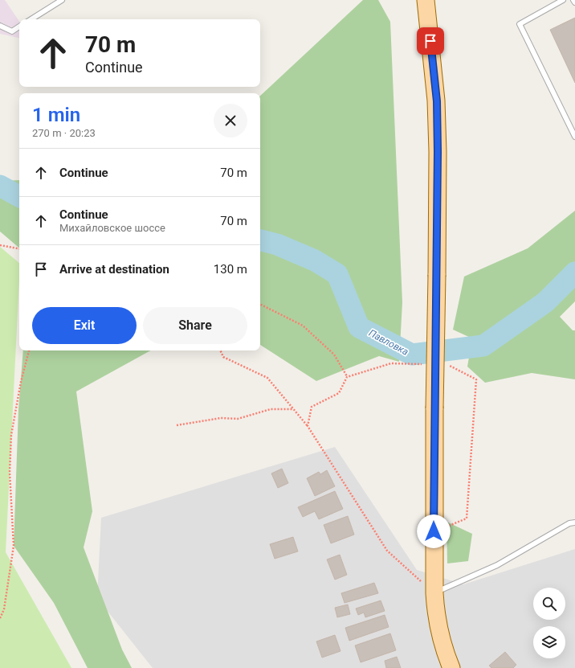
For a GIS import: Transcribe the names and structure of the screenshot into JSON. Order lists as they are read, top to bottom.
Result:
{
  "water": ["Павловка"],
  "page": {
    "turn": ["70 m", "Continue"],
    "heading": ["1 min", "270 m · 20:23"],
    "list": [
      {
        "name": "Continue",
        "value": "70 m"
      },
      {
        "name": "Continue",
        "note": "Михайловское шоссе",
        "value": "70 m"
      },
      {
        "name": "Arrive at destination",
        "value": "130 m"
      }
    ],
    "buttons": ["Exit", "Share"]
  }
}
